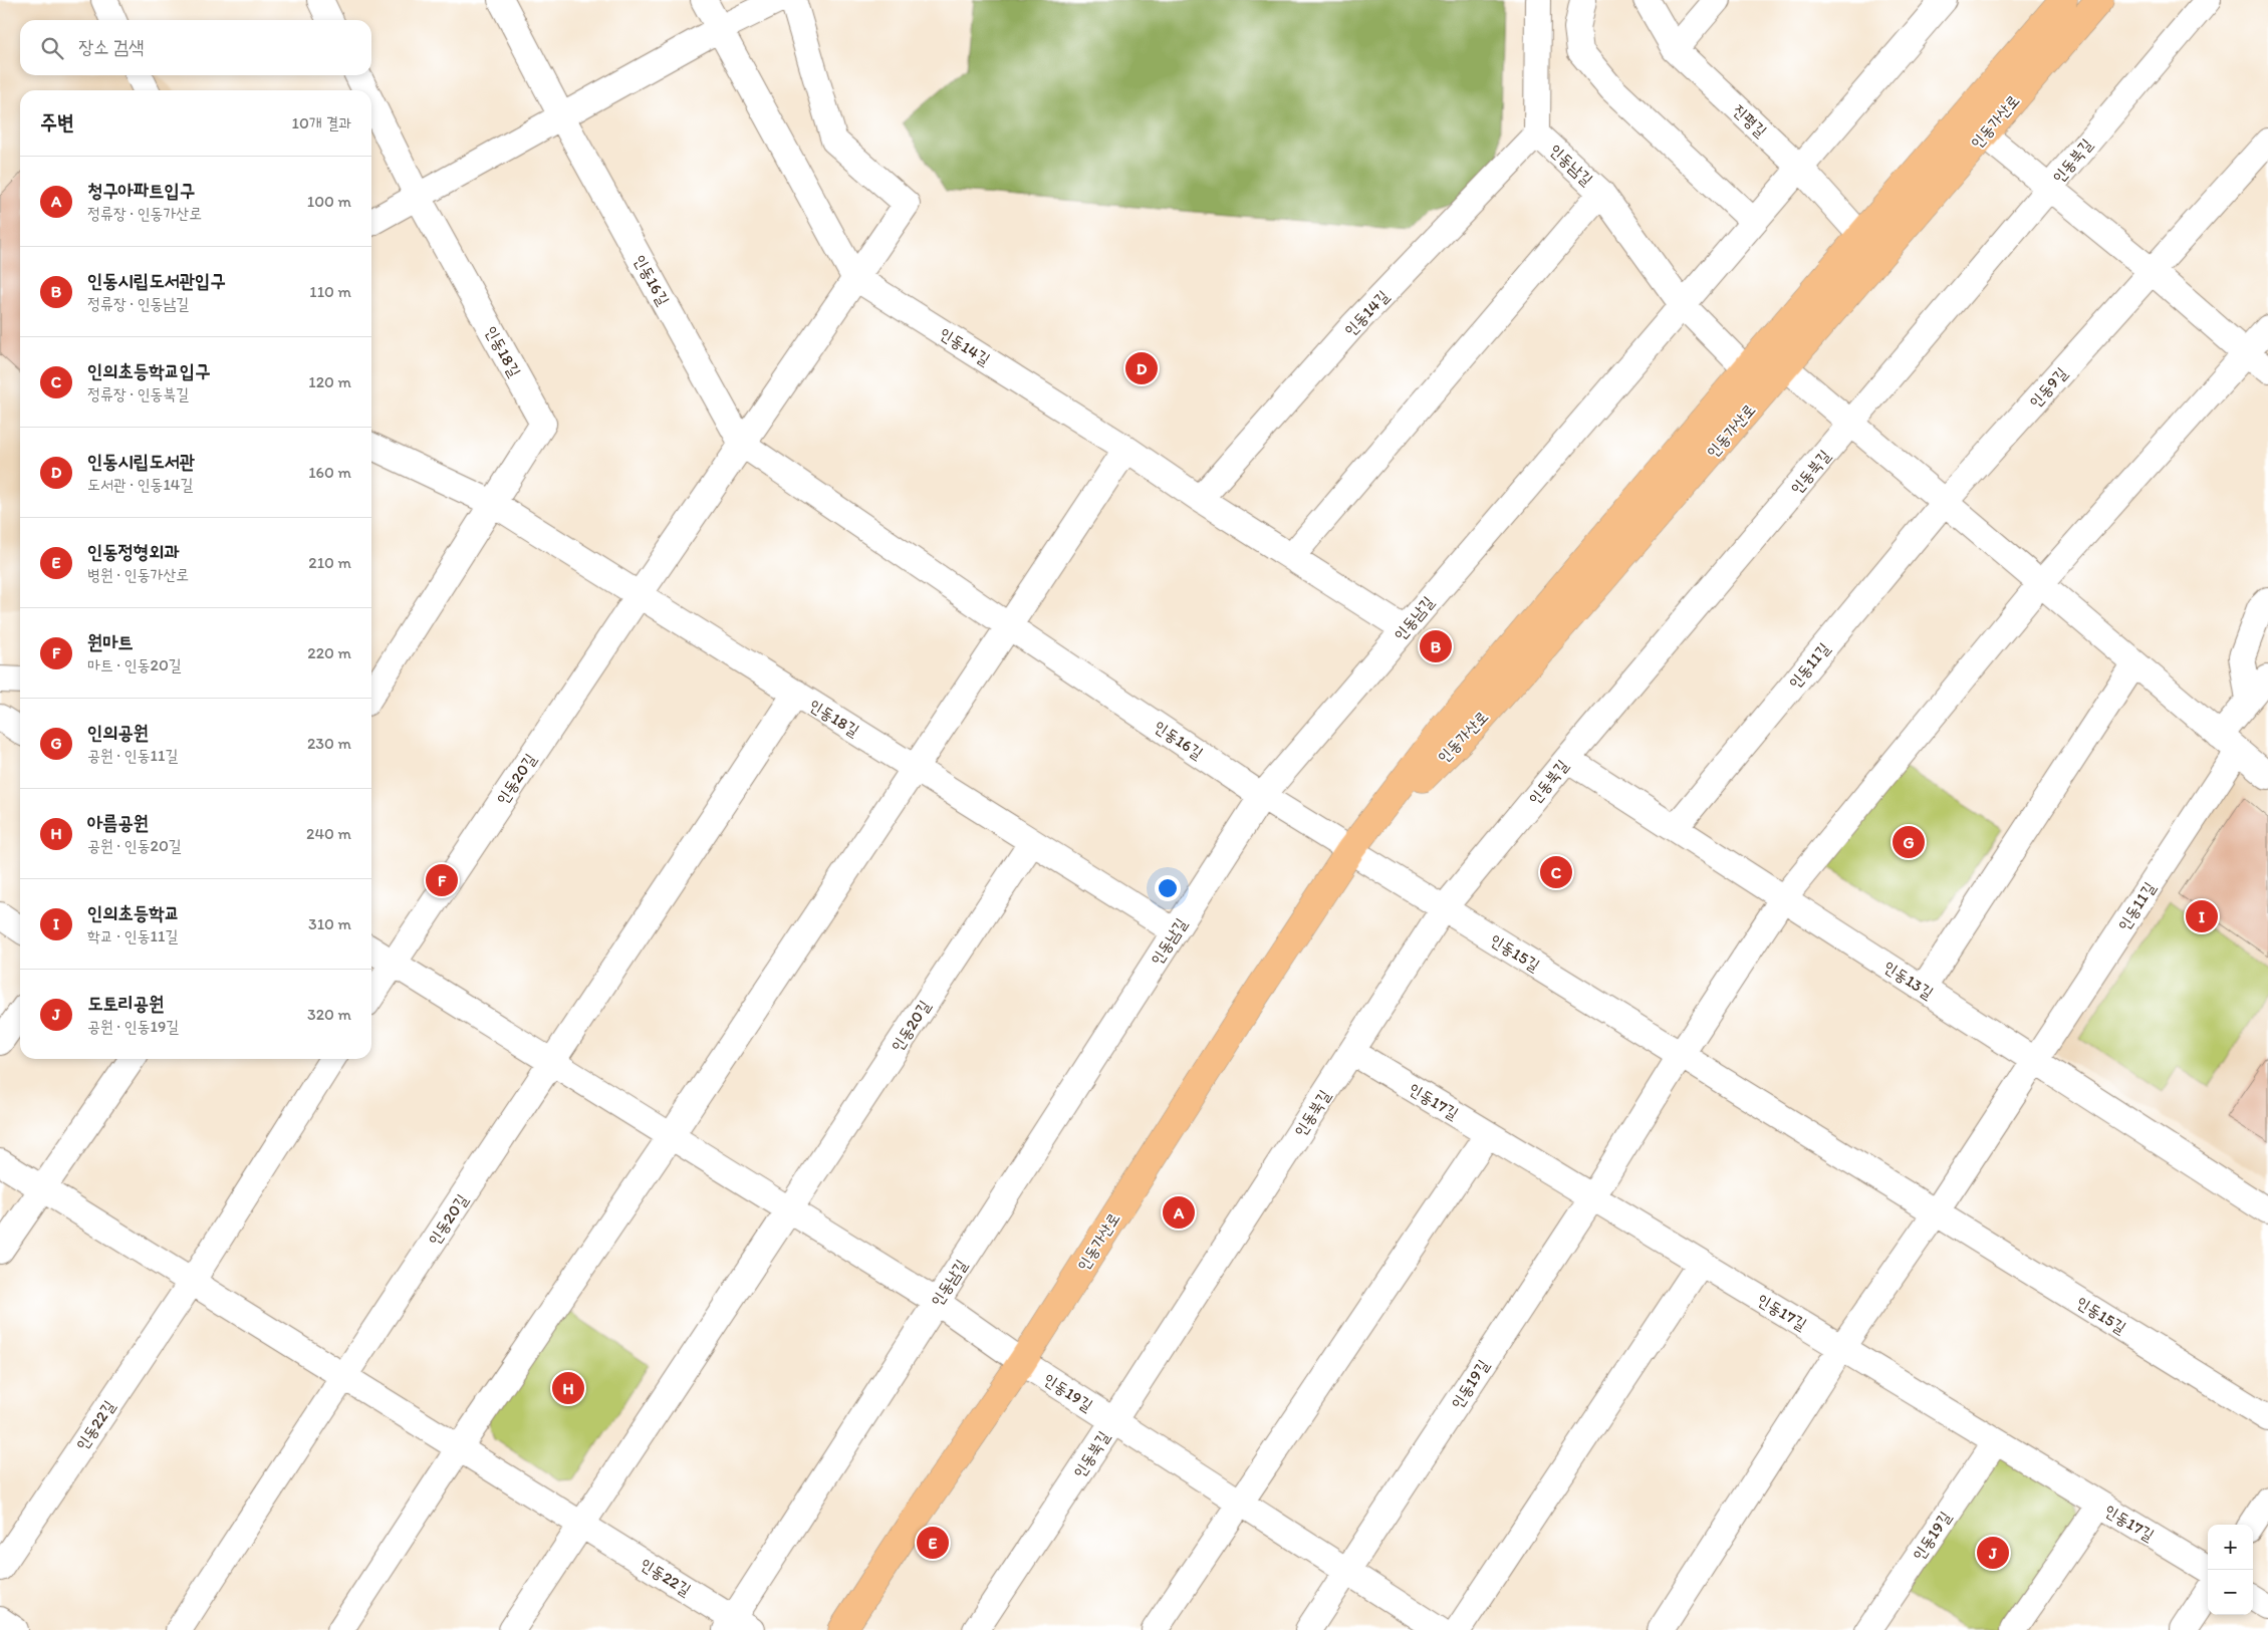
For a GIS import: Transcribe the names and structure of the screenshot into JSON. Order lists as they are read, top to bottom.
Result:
{
  "streets": {
    "main road": ["인동가산로"],
    "street": [
      "진평길",
      "인동북길",
      "인동남길",
      "인동16길",
      "인동14길",
      "인동18길",
      "인동9길",
      "인동11길",
      "인동20길",
      "인동15길",
      "인동13길",
      "인동17길",
      "인동19길",
      "인동22길"
    ]
  },
  "crossings": [
    ["진평길", "인동가산로"],
    ["진평길", "인동남길"],
    ["인동가산로", "인동16길"],
    ["인동가산로", "인동15길"],
    ["인동가산로", "인동19길"],
    ["인동북길", "인동15길"],
    ["인동북길", "인동13길"],
    ["인동북길", "인동17길"],
    ["인동북길", "인동19길"],
    ["인동남길", "인동16길"],
    ["인동남길", "인동14길"],
    ["인동남길", "인동18길"],
    ["인동남길", "인동22길"],
    ["인동16길", "인동15길"],
    ["인동18길", "인동20길"],
    ["인동9길", "인동11길"],
    ["인동11길", "인동13길"],
    ["인동20길", "인동22길"],
    ["인동17길", "인동19길"]
  ],
  "page": {
    "search": "장소 검색",
    "heading": ["주변", "10개 결과"],
    "list": [
      {
        "mark": "A",
        "name": "청구아파트입구",
        "note": "정류장 · 인동가산로",
        "value": "100 m"
      },
      {
        "mark": "B",
        "name": "인동시립도서관입구",
        "note": "정류장 · 인동남길",
        "value": "110 m"
      },
      {
        "mark": "C",
        "name": "인의초등학교입구",
        "note": "정류장 · 인동북길",
        "value": "120 m"
      },
      {
        "mark": "D",
        "name": "인동시립도서관",
        "note": "도서관 · 인동14길",
        "value": "160 m"
      },
      {
        "mark": "E",
        "name": "인동정형외과",
        "note": "병원 · 인동가산로",
        "value": "210 m"
      },
      {
        "mark": "F",
        "name": "원마트",
        "note": "마트 · 인동20길",
        "value": "220 m"
      },
      {
        "mark": "G",
        "name": "인의공원",
        "note": "공원 · 인동11길",
        "value": "230 m"
      },
      {
        "mark": "H",
        "name": "아름공원",
        "note": "공원 · 인동20길",
        "value": "240 m"
      },
      {
        "mark": "I",
        "name": "인의초등학교",
        "note": "학교 · 인동11길",
        "value": "310 m"
      },
      {
        "mark": "J",
        "name": "도토리공원",
        "note": "공원 · 인동19길",
        "value": "320 m"
      }
    ],
    "pins": [
      "D",
      "B",
      "G",
      "C",
      "F",
      "I",
      "A",
      "H",
      "E",
      "J"
    ],
    "map_buttons": ["+", "−"]
  }
}
